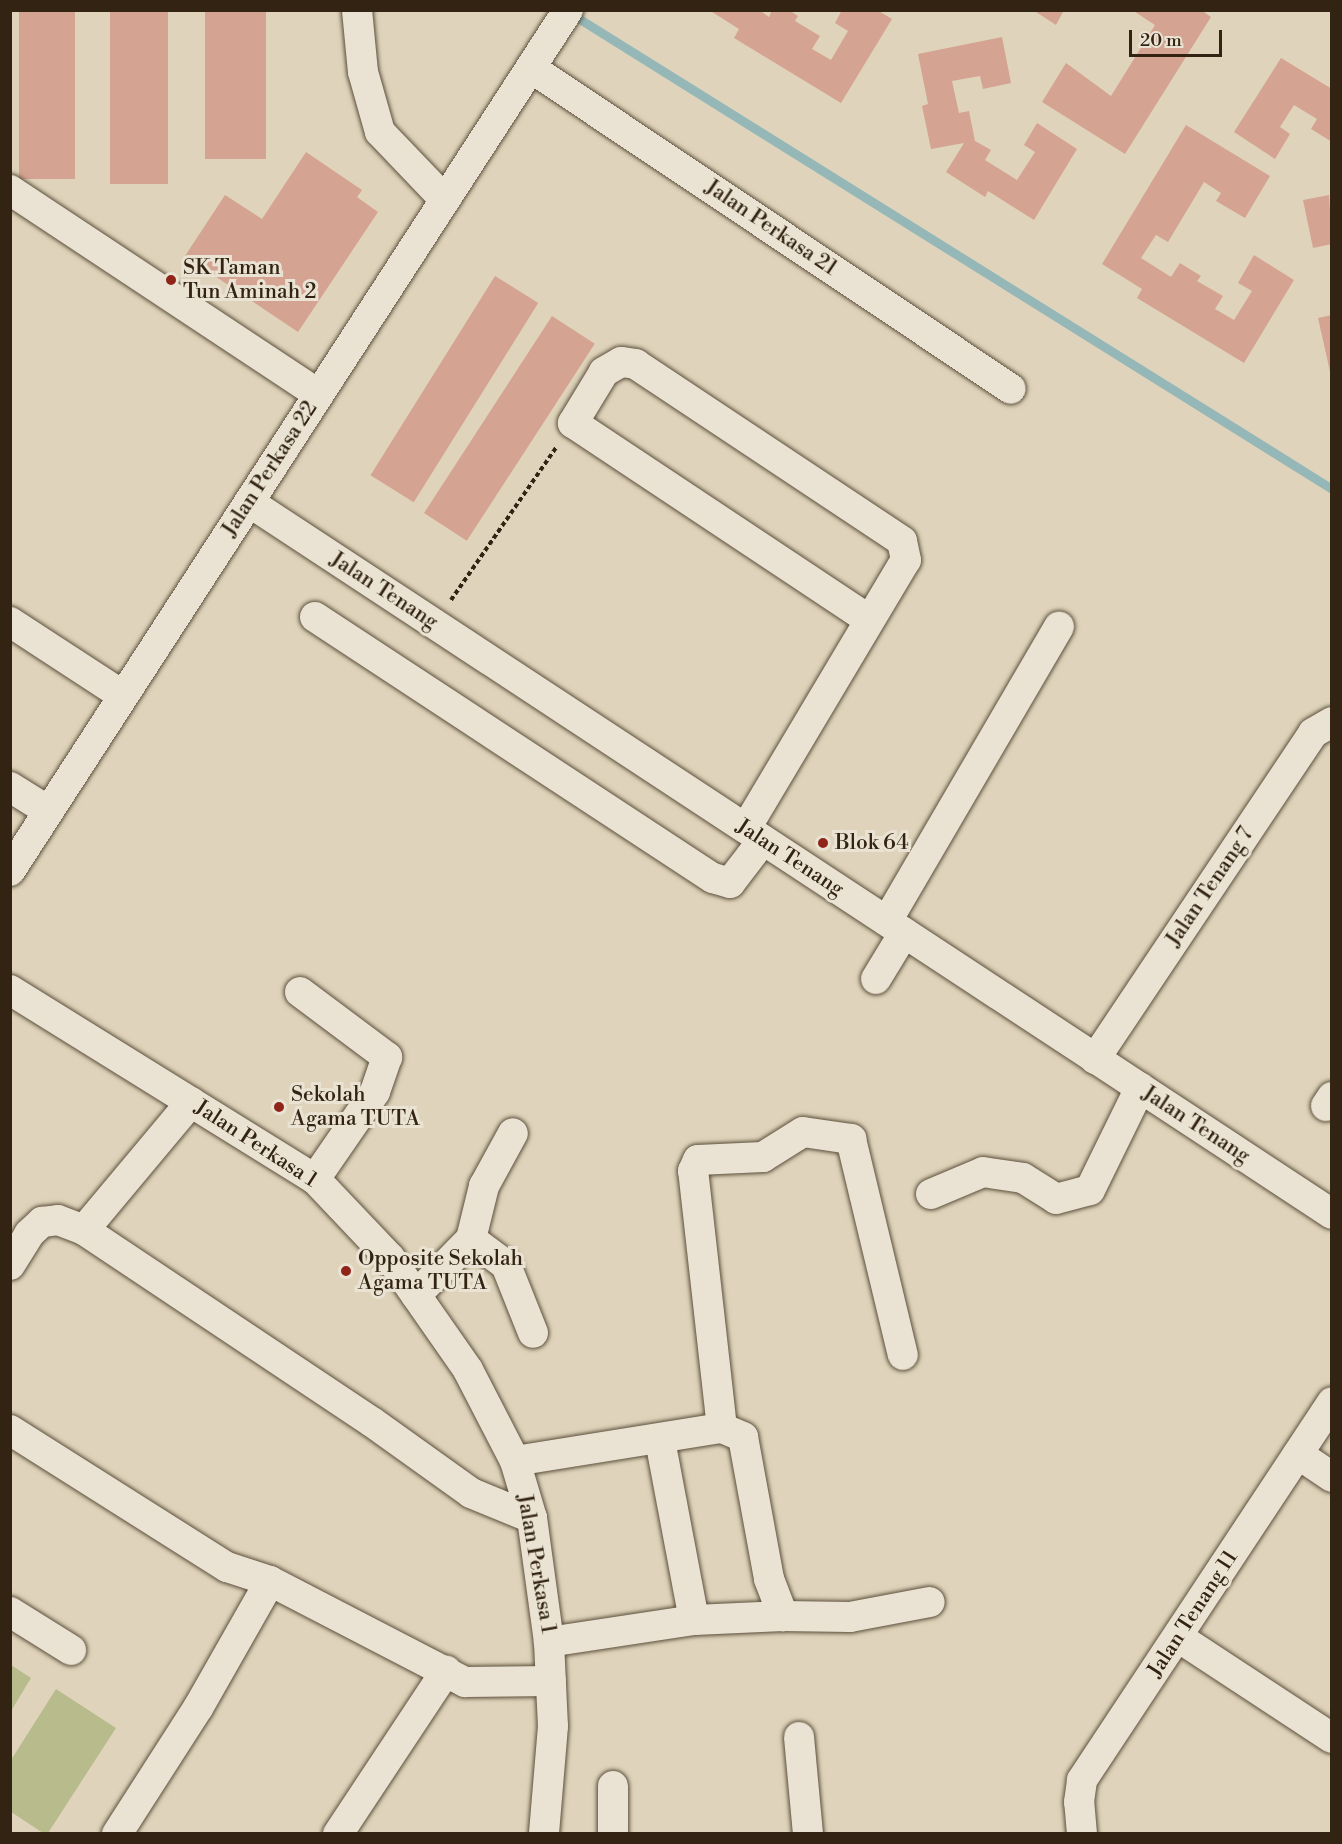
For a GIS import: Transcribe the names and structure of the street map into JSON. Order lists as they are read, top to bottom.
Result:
{
  "streets": {
    "street": [
      "Jalan Perkasa 21",
      "Jalan Perkasa 22",
      "Jalan Tenang",
      "Jalan Tenang 7",
      "Jalan Perkasa 1",
      "Jalan Tenang 11"
    ]
  },
  "crossings": [
    ["Jalan Perkasa 21", "Jalan Perkasa 22"],
    ["Jalan Perkasa 22", "Jalan Tenang"],
    ["Jalan Tenang", "Jalan Tenang 7"]
  ],
  "places": [
    "SK Taman Tun Aminah 2",
    "Blok 64",
    "Sekolah Agama TUTA",
    "Opposite Sekolah Agama TUTA"
  ],
  "scale_bar": "20 m"
}
